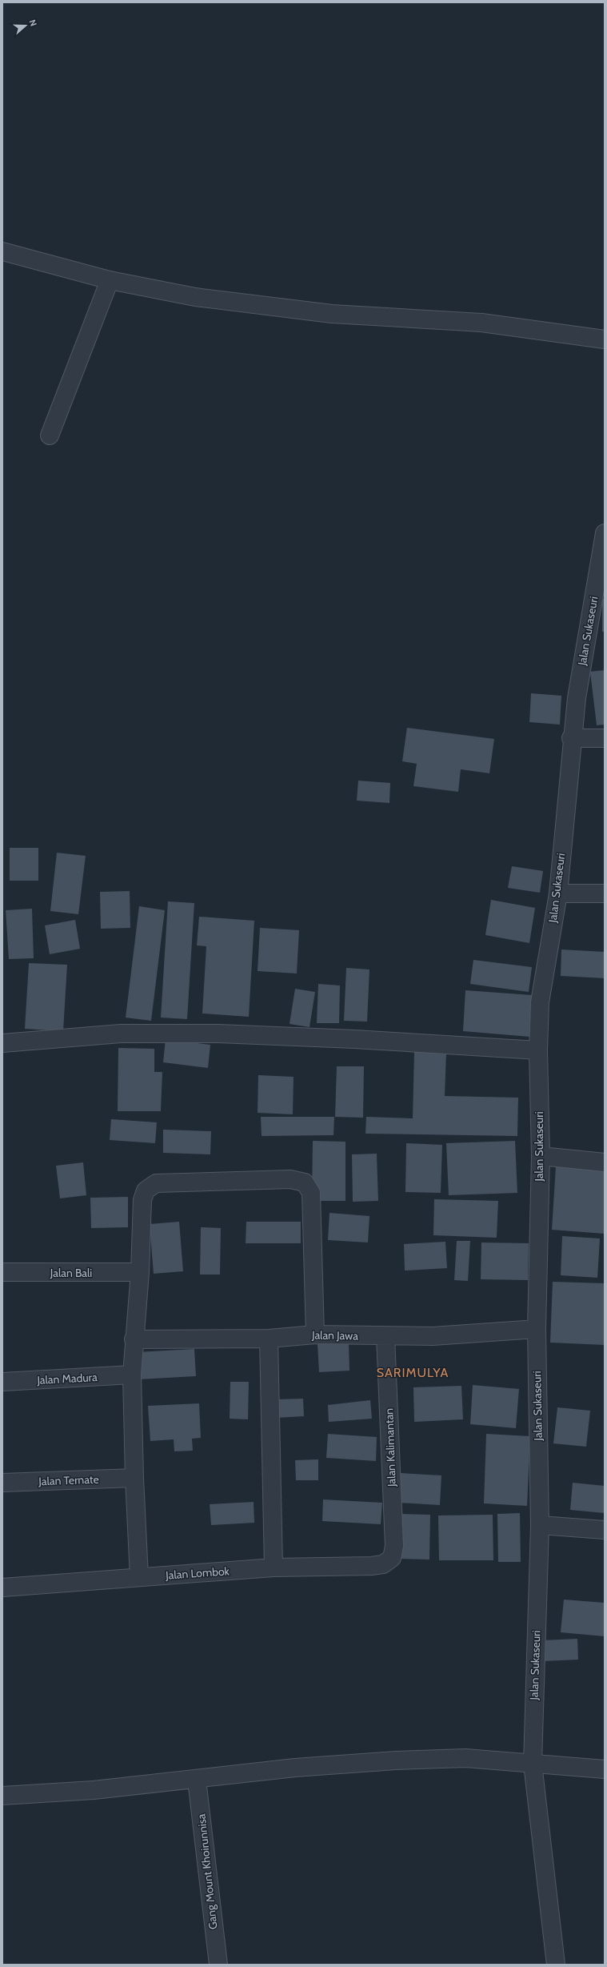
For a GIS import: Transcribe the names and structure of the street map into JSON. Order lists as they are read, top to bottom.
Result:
{
  "streets": {
    "street": [
      "Jalan Sukaseuri",
      "Jalan Bali",
      "Jalan Jawa",
      "Jalan Madura",
      "Jalan Kalimantan",
      "Jalan Ternate",
      "Jalan Lombok",
      "Gang Mount Khoirunnisa"
    ]
  },
  "crossings": [
    ["Jalan Sukaseuri", "Jalan Jawa"],
    ["Jalan Jawa", "Jalan Kalimantan"],
    ["Jalan Kalimantan", "Jalan Lombok"]
  ],
  "districts": ["SARIMULYA"],
  "north": "right"
}
